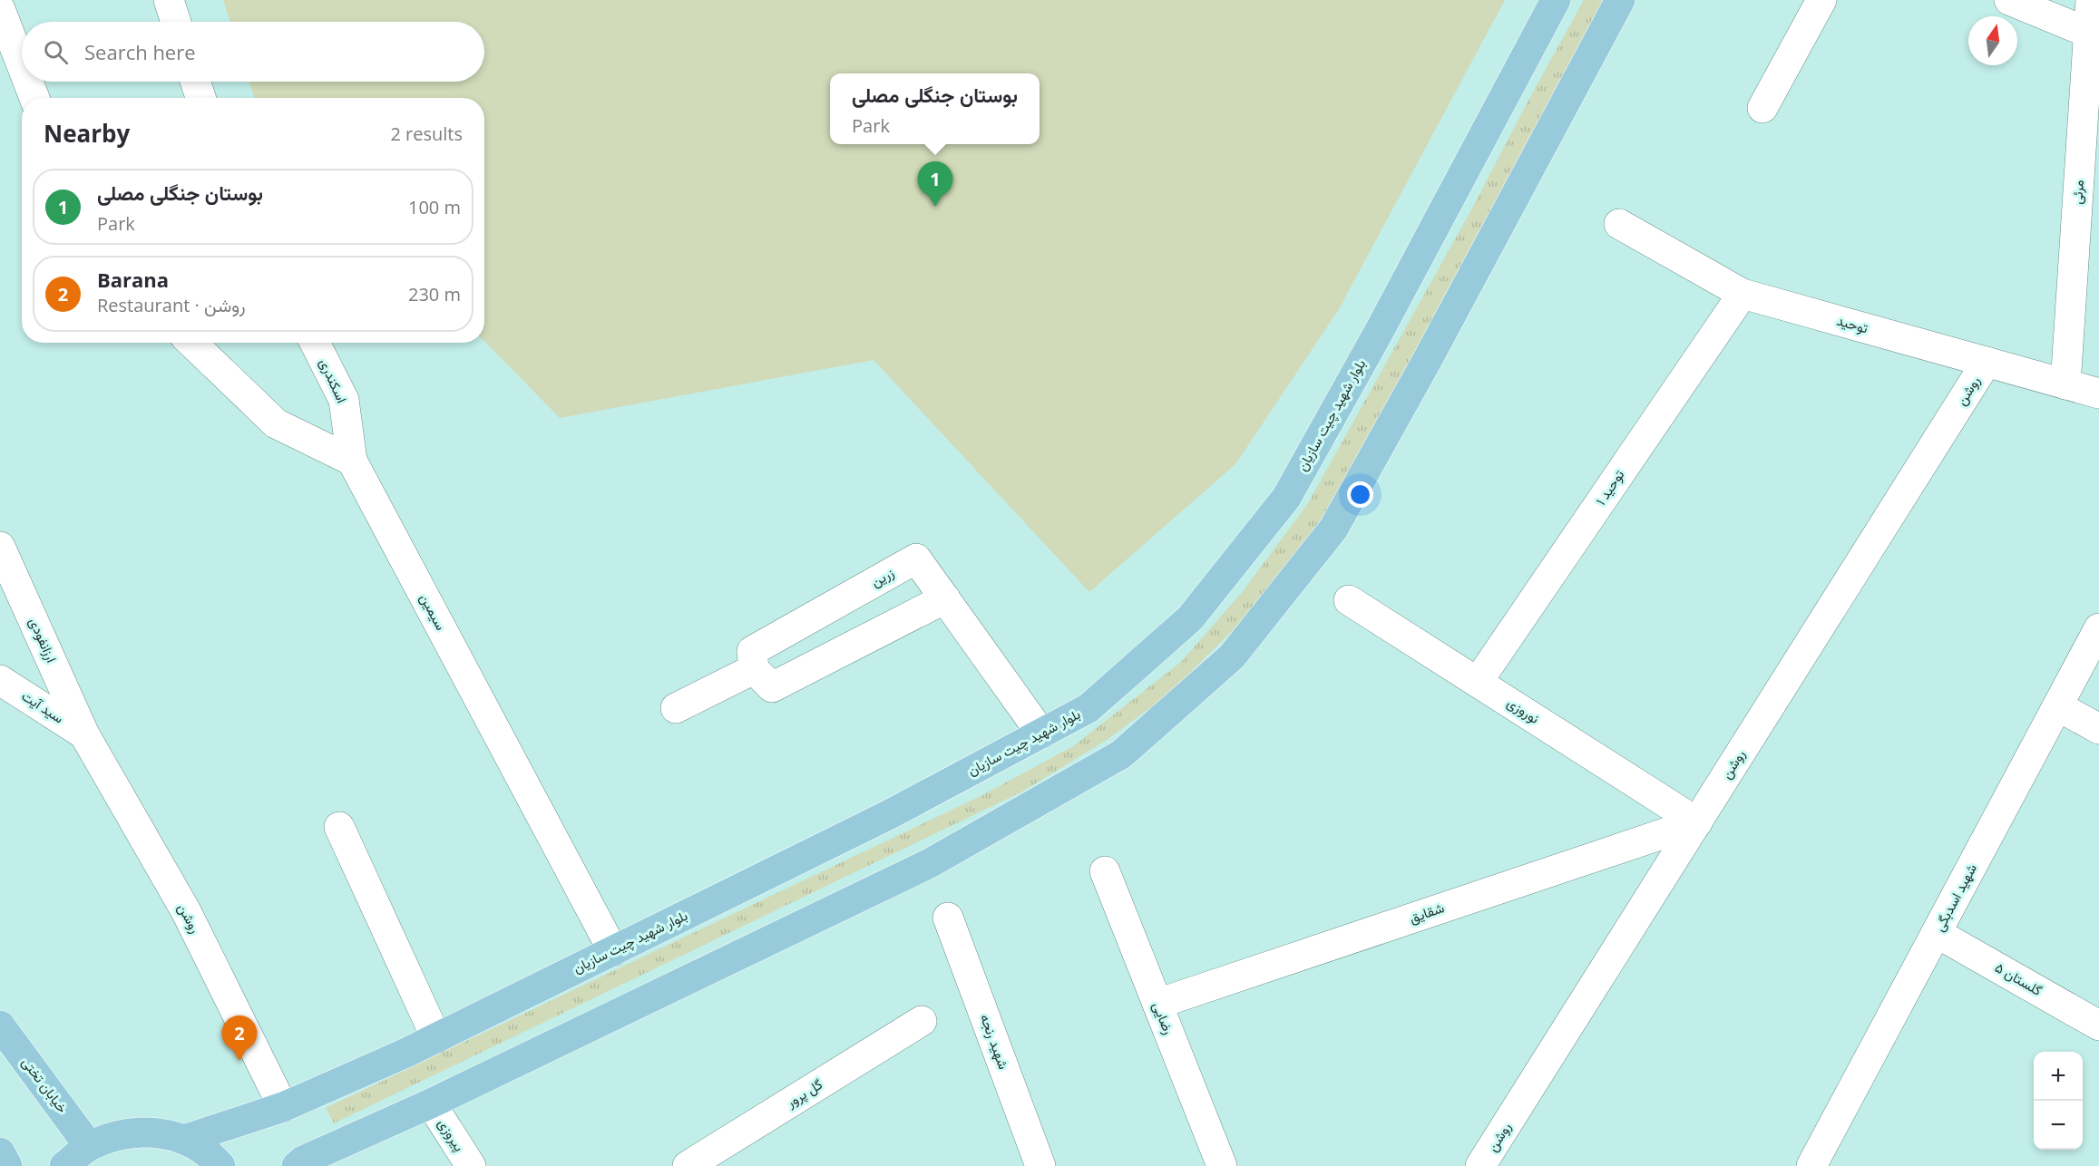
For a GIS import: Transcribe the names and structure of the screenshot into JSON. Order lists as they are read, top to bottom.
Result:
{
  "streets": {
    "main road": ["بلوار شهید چیت سازیان", "خیابان تختی"],
    "street": [
      "مرئی",
      "توحید",
      "اسکندری",
      "روشن",
      "توحید ۱",
      "زرین",
      "سیمین",
      "ارزانفودی",
      "سید آیت",
      "نوروزی",
      "شهید اسدبگی",
      "شقایق",
      "گلستان ۵",
      "رضایی",
      "شهید رنجه",
      "گل پرور",
      "پیروزی"
    ]
  },
  "crossings": [
    ["مرئی", "توحید"],
    ["توحید", "روشن"],
    ["توحید", "توحید ۱"],
    ["اسکندری", "سیمین"],
    ["روشن", "بلوار شهید چیت سازیان"],
    ["روشن", "ارزانفودی"],
    ["روشن", "سید آیت"],
    ["روشن", "نوروزی"],
    ["روشن", "شقایق"],
    ["بلوار شهید چیت سازیان", "زرین"],
    ["بلوار شهید چیت سازیان", "سیمین"],
    ["توحید ۱", "نوروزی"],
    ["ارزانفودی", "سید آیت"],
    ["نوروزی", "شقایق"],
    ["شهید اسدبگی", "گلستان ۵"],
    ["شقایق", "رضایی"]
  ],
  "north": "top",
  "page": {
    "search": "Search here",
    "popup": ["بوستان جنگلی مصلی", "Park"],
    "heading": ["Nearby", "2 results"],
    "pins": ["1", "2"],
    "list": [
      {
        "mark": "1",
        "name": "بوستان جنگلی مصلی",
        "note": "Park",
        "value": "100 m"
      },
      {
        "mark": "2",
        "name": "Barana",
        "note": "Restaurant · روشن",
        "value": "230 m"
      }
    ],
    "map_buttons": ["+", "−"]
  }
}
